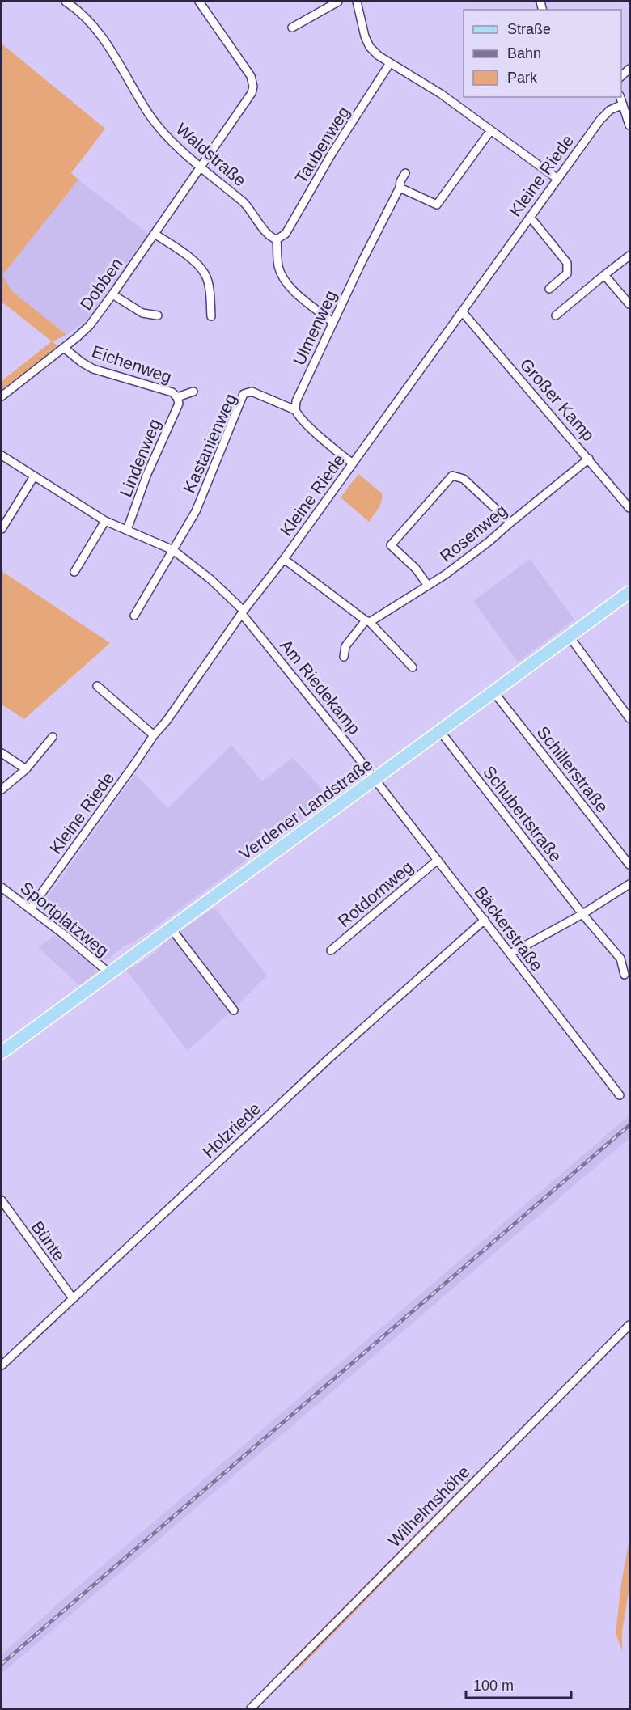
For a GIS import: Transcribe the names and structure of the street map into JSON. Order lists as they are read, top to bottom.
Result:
{
  "streets": {
    "main road": ["Verdener Landstraße"],
    "street": [
      "Taubenweg",
      "Waldstraße",
      "Kleine Riede",
      "Dobben",
      "Ulmenweg",
      "Eichenweg",
      "Großer Kamp",
      "Kastanienweg",
      "Lindenweg",
      "Rosenweg",
      "Am Riedekamp",
      "Schillerstraße",
      "Schubertstraße",
      "Rotdornweg",
      "Sportplatzweg",
      "Bäckerstraße",
      "Holzriede",
      "Bünte",
      "Wilhelmshöhe"
    ]
  },
  "crossings": [
    ["Taubenweg", "Waldstraße"],
    ["Waldstraße", "Dobben"],
    ["Kleine Riede", "Großer Kamp"],
    ["Kleine Riede", "Am Riedekamp"],
    ["Kleine Riede", "Sportplatzweg"],
    ["Dobben", "Eichenweg"],
    ["Ulmenweg", "Kastanienweg"],
    ["Eichenweg", "Lindenweg"],
    ["Großer Kamp", "Rosenweg"],
    ["Kastanienweg", "Am Riedekamp"],
    ["Lindenweg", "Am Riedekamp"],
    ["Am Riedekamp", "Verdener Landstraße"],
    ["Am Riedekamp", "Bäckerstraße"],
    ["Schillerstraße", "Verdener Landstraße"],
    ["Verdener Landstraße", "Schubertstraße"],
    ["Verdener Landstraße", "Sportplatzweg"],
    ["Verdener Landstraße", "Bäckerstraße"],
    ["Rotdornweg", "Bäckerstraße"],
    ["Bäckerstraße", "Holzriede"],
    ["Holzriede", "Bünte"]
  ],
  "legend": ["Straße", "Bahn", "Park"],
  "scale_bar": "100 m"
}
